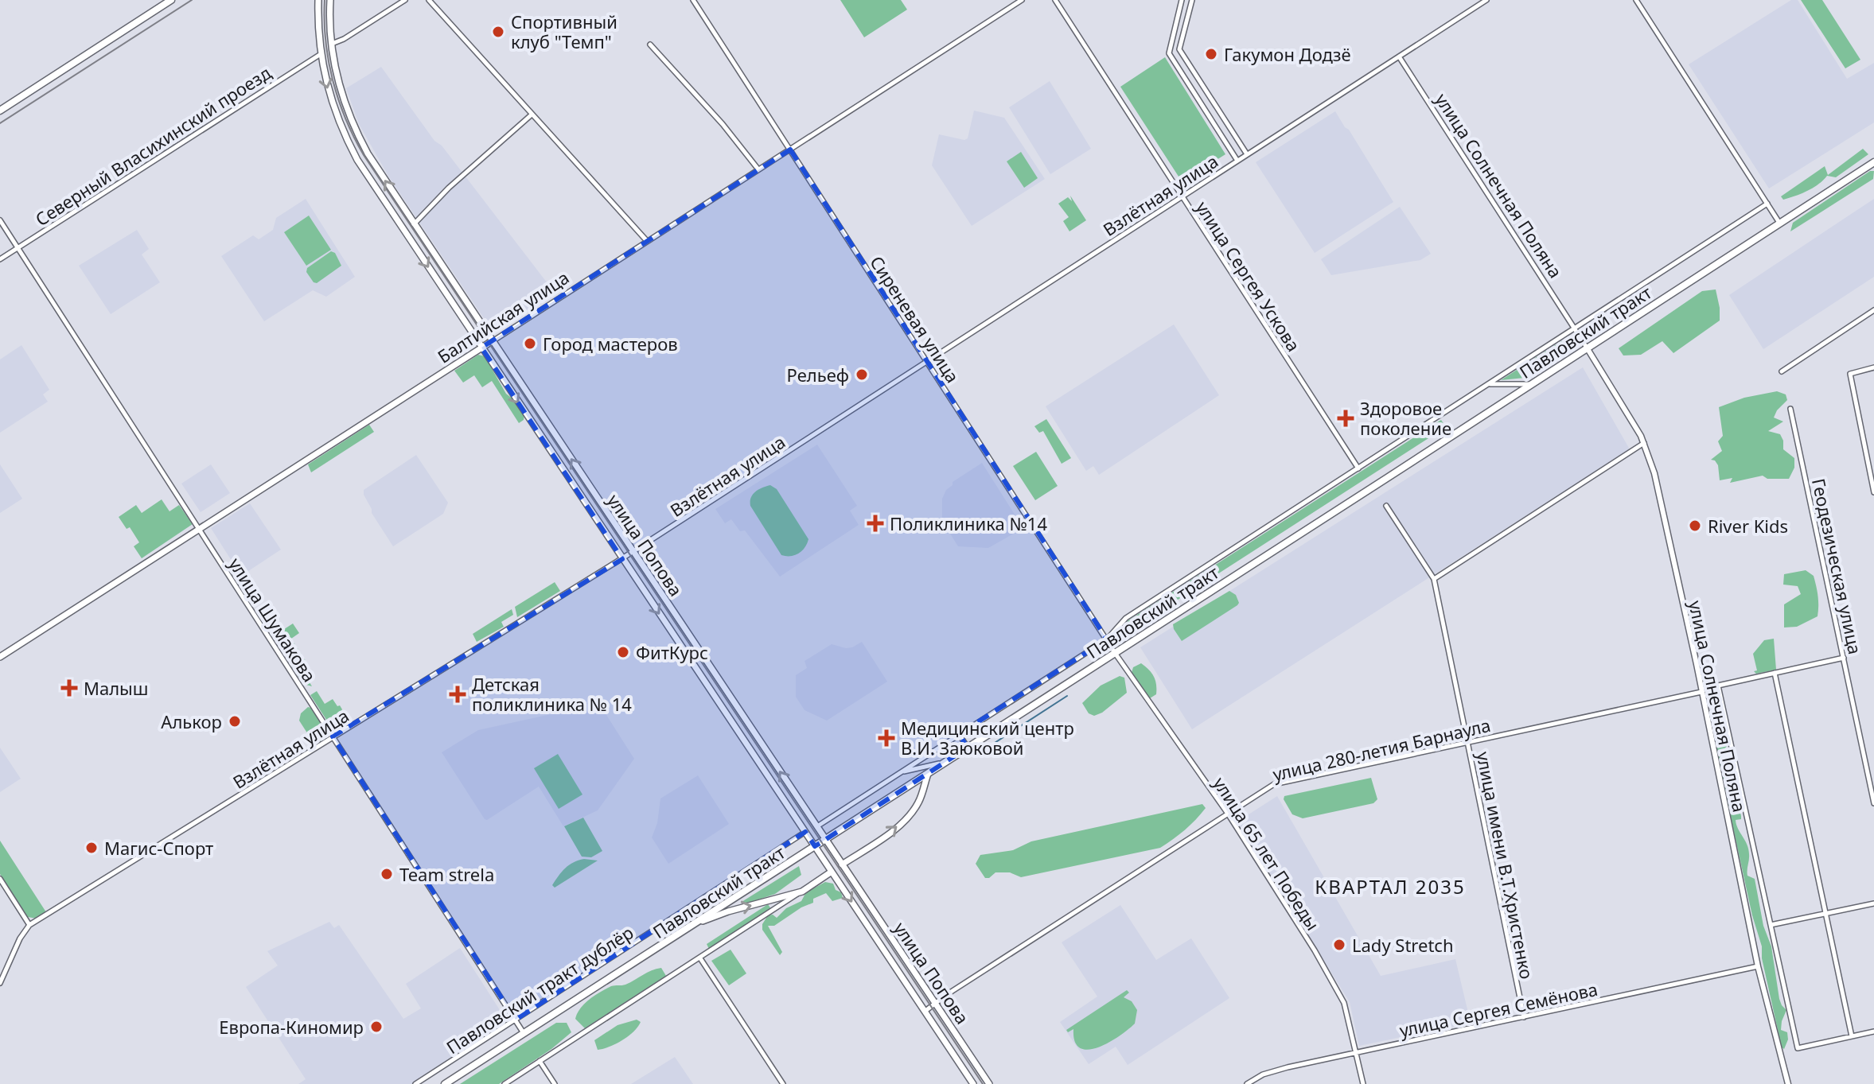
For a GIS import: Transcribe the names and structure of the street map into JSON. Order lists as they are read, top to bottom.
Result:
{
  "streets": {
    "main road": ["Балтийская улица", "Павловский тракт", "улица Попова"],
    "street": [
      "Северный Власихинский проезд",
      "улица Солнечная Поляна",
      "Взлётная улица",
      "улица Сергея Ускова",
      "Сиреневая улица",
      "Геодезическая улица",
      "улица Шумакова",
      "улица 280-летия Барнаула",
      "улица 65 лет Победы",
      "улица имени В.Т.Христенко",
      "Павловский тракт дублёр",
      "улица Сергея Семёнова"
    ]
  },
  "crossings": [
    ["Северный Власихинский проезд", "улица Попова"],
    ["Северный Власихинский проезд", "улица Шумакова"],
    ["улица Солнечная Поляна", "Взлётная улица"],
    ["улица Солнечная Поляна", "Павловский тракт"],
    ["улица Солнечная Поляна", "улица 280-летия Барнаула"],
    ["улица Солнечная Поляна", "улица Сергея Семёнова"],
    ["Взлётная улица", "улица Сергея Ускова"],
    ["Взлётная улица", "Сиреневая улица"],
    ["Взлётная улица", "улица Попова"],
    ["Взлётная улица", "улица Шумакова"],
    ["Балтийская улица", "Сиреневая улица"],
    ["Балтийская улица", "улица Попова"],
    ["Балтийская улица", "улица Шумакова"],
    ["Сиреневая улица", "Павловский тракт"],
    ["Сиреневая улица", "улица 65 лет Победы"],
    ["Павловский тракт", "улица Попова"],
    ["Павловский тракт", "улица Шумакова"],
    ["Павловский тракт", "улица 65 лет Победы"],
    ["улица Попова", "улица 280-летия Барнаула"],
    ["улица Попова", "Павловский тракт дублёр"],
    ["улица Шумакова", "Павловский тракт дублёр"],
    ["улица 280-летия Барнаула", "улица 65 лет Победы"],
    ["улица 280-летия Барнаула", "улица имени В.Т.Христенко"],
    ["улица 65 лет Победы", "улица Сергея Семёнова"],
    ["улица имени В.Т.Христенко", "улица Сергея Семёнова"]
  ],
  "districts": ["КВАРТАЛ 2035"],
  "places": {
    "other": [
      "Спортивный клуб \"Темп\"",
      "Гакумон Додзё",
      "Город мастеров",
      "Рельеф",
      "River Kids",
      "ФитКурс",
      "Алькор",
      "Магис-Спорт",
      "Team strela",
      "Lady Stretch",
      "Европа-Киномир"
    ],
    "health": [
      "Здоровое поколение",
      "Поликлиника №14",
      "Малыш",
      "Детская поликлиника № 14",
      "Медицинский центр В.И. Заюковой"
    ]
  }
}
